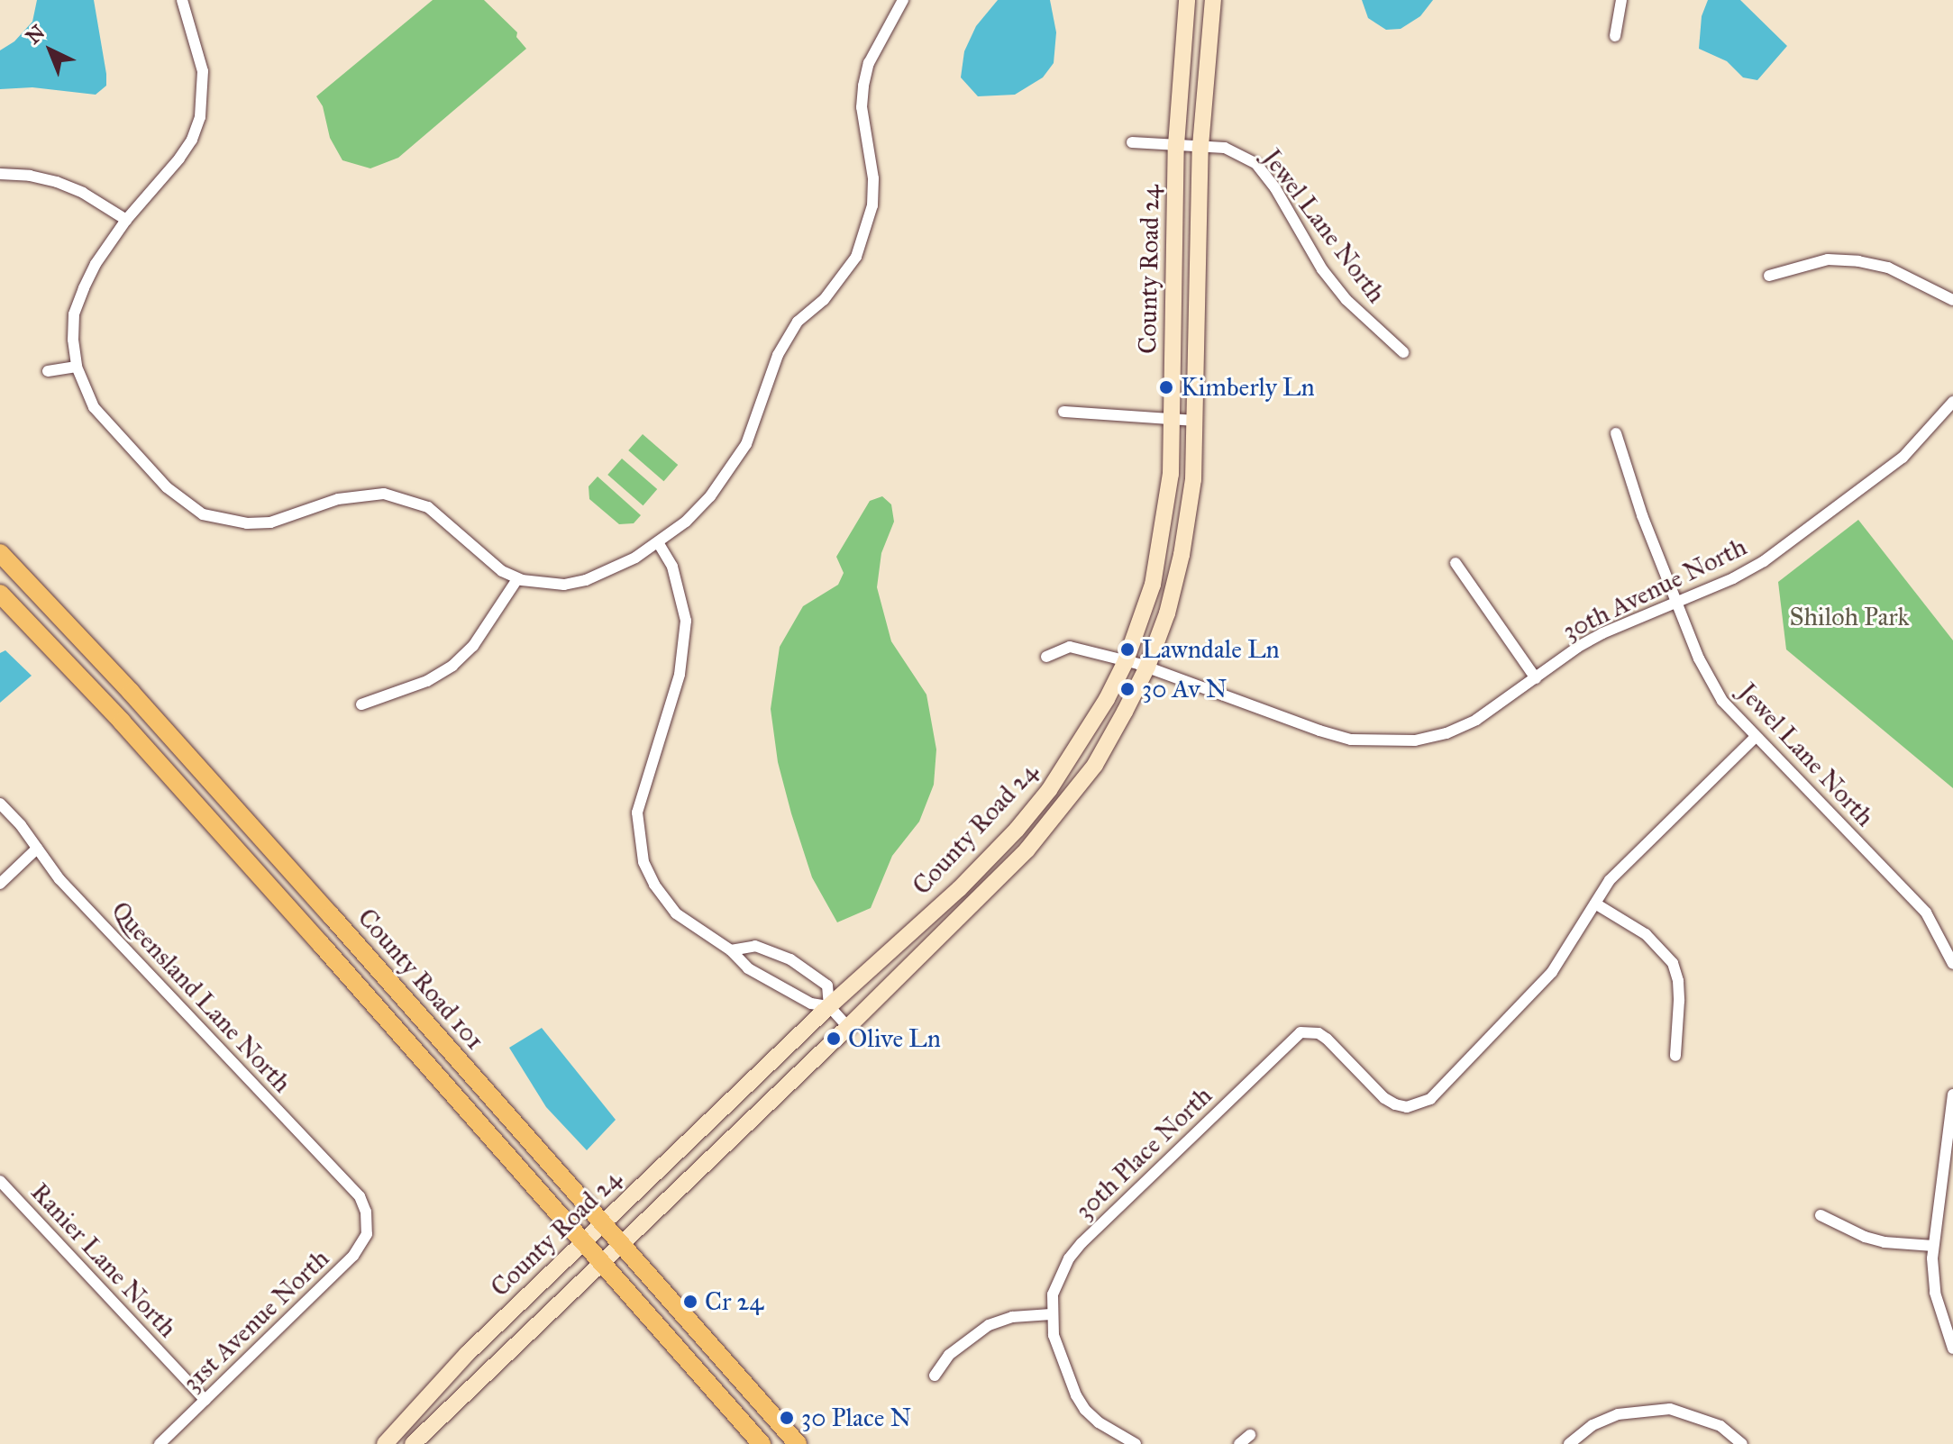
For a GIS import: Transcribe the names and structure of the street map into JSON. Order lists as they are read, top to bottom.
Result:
{
  "streets": {
    "main road": ["County Road 101"],
    "street": [
      "Jewel Lane North",
      "County Road 24",
      "30th Avenue North",
      "Queensland Lane North",
      "30th Place North",
      "Ranier Lane North",
      "31st Avenue North"
    ]
  },
  "crossings": [
    ["Jewel Lane North", "County Road 24"],
    ["Jewel Lane North", "30th Avenue North"],
    ["County Road 24", "30th Avenue North"],
    ["County Road 24", "County Road 101"],
    ["Queensland Lane North", "31st Avenue North"],
    ["Ranier Lane North", "31st Avenue North"]
  ],
  "parks": ["Shiloh Park"],
  "places": [
    "Kimberly Ln",
    "Lawndale Ln",
    "30 Av N",
    "Olive Ln",
    "Cr 24",
    "30 Place N"
  ],
  "north": "top left"
}
